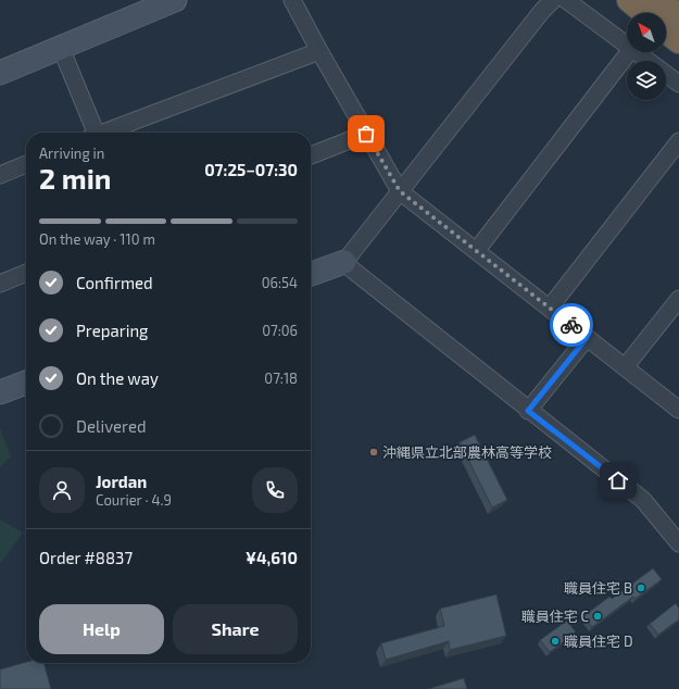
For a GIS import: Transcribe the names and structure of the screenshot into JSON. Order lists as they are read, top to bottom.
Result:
{
  "places": [
    "沖縄県立北部農林高等学校",
    "職員住宅 B",
    "職員住宅 C",
    "職員住宅 D"
  ],
  "north": "top left",
  "page": {
    "heading": ["2 min", "Arriving in", "07:25–07:30"],
    "panel": [
      "Jordan",
      "Courier · 4.9",
      "Order #8837",
      "¥4,610"
    ],
    "bar": "On the way · 110 m",
    "list": [
      ["Confirmed", "06:54"],
      ["Preparing", "07:06"],
      ["On the way", "07:18"],
      "Delivered"
    ],
    "buttons": ["Help", "Share"]
  }
}
